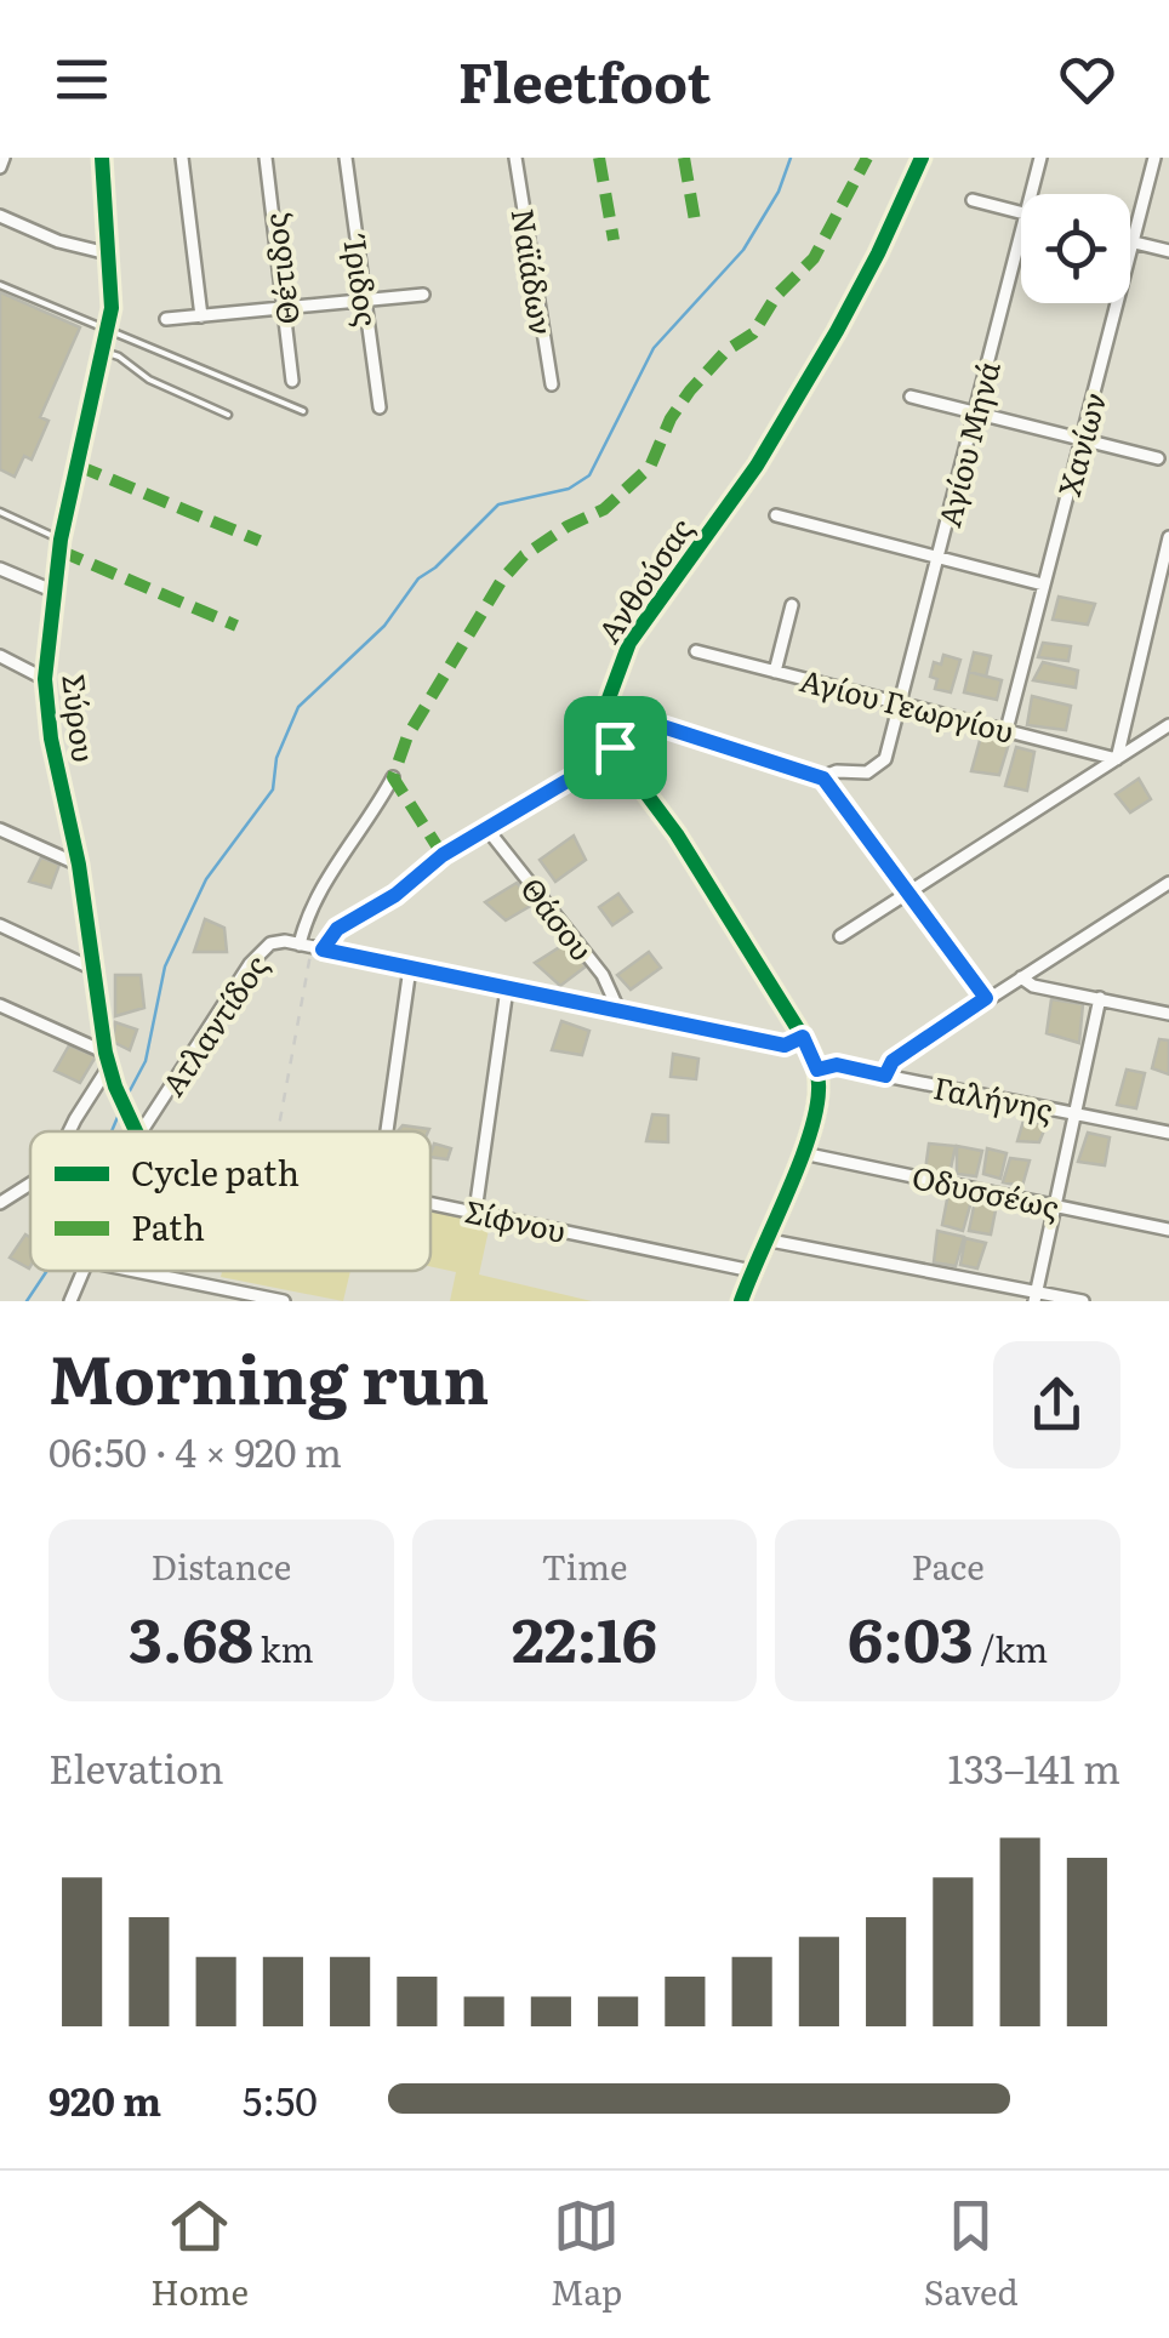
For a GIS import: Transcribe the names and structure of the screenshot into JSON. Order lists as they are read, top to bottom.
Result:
{
  "streets": {
    "street": [
      "Θέτιδος",
      "Ναϊάδων",
      "Ίριδος",
      "Αγίου Μηνά",
      "Χανίων",
      "Ανθούσας",
      "Αγίου Γεωργίου",
      "Σύρου",
      "Θάσου",
      "Ατλαντίδος",
      "Γαλήνης",
      "Οδυσσέως",
      "Σίφνου"
    ]
  },
  "crossings": [
    ["Αγίου Μηνά", "Αγίου Γεωργίου"],
    ["Αγίου Μηνά", "Ατλαντίδος"],
    ["Χανίων", "Αγίου Γεωργίου"],
    ["Ανθούσας", "Ατλαντίδος"],
    ["Θάσου", "Ατλαντίδος"]
  ],
  "legend": ["Cycle path", "Path"],
  "page": {
    "header": "Fleetfoot",
    "heading": ["Morning run", "06:50 · 4 × 920 m"],
    "stats": [
      ["Distance", "3.68 km"],
      ["Time", "22:16"],
      ["Pace", "6:03 /km"]
    ],
    "chart": ["Elevation", "133–141 m"],
    "list": [
      {
        "name": "920 m",
        "note": "5:50"
      }
    ],
    "tabs": ["Home", "Map", "Saved"]
  }
}
